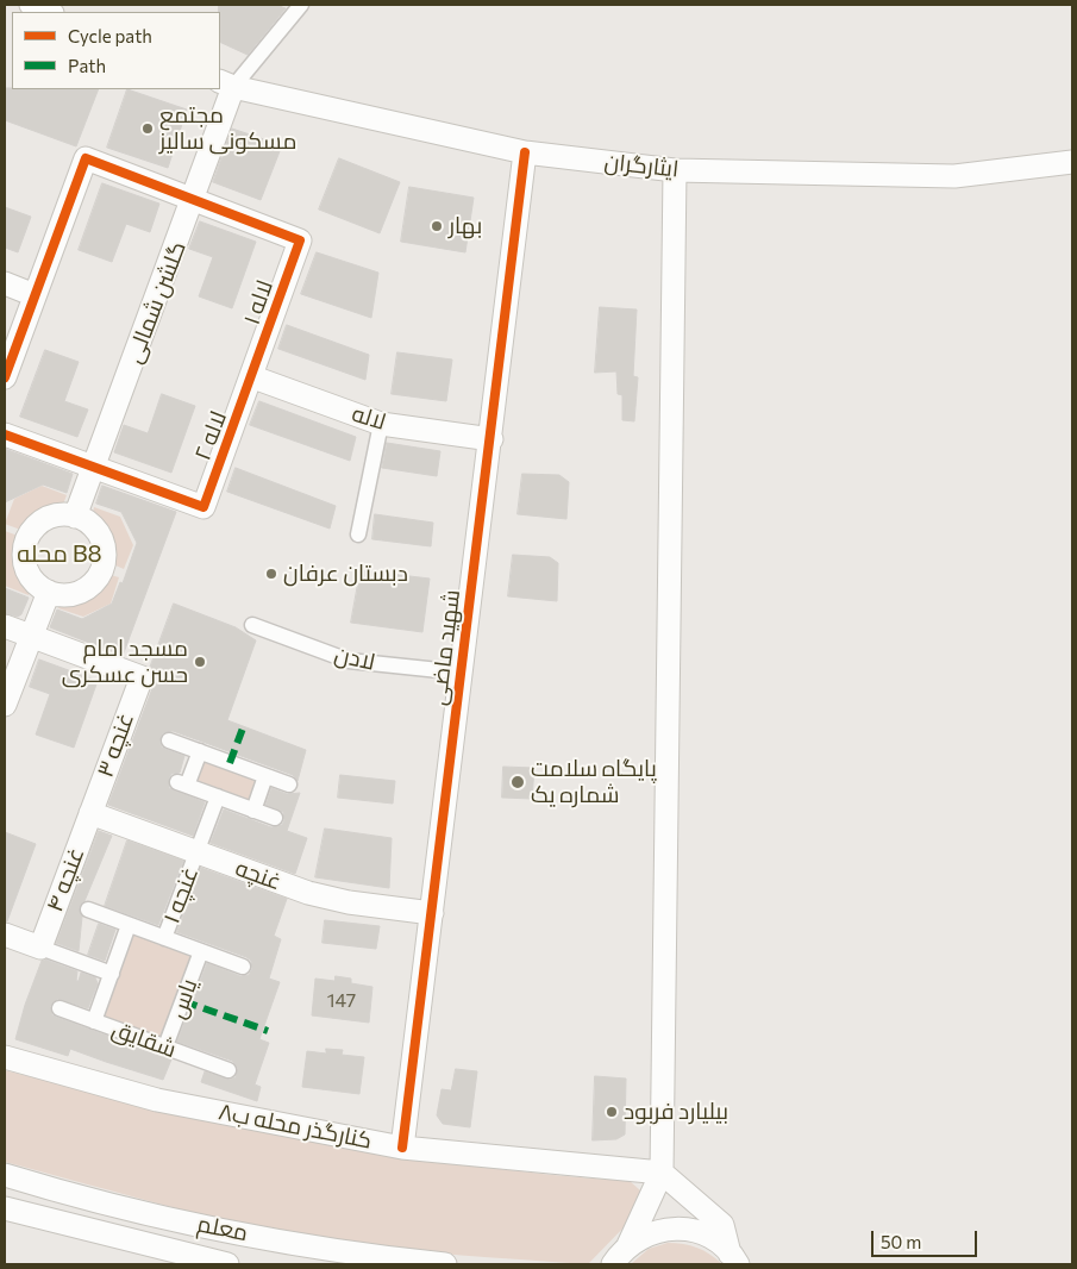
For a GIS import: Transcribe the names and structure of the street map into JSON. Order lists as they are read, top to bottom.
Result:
{
  "streets": {
    "street": [
      "ایثارگران",
      "گلشن شمالی",
      "لاله ۱",
      "لاله",
      "لاله ۲",
      "شهید ماضی",
      "لادن",
      "غنچه ۳",
      "غنچه",
      "غنچه ۴",
      "غنچه ۱",
      "یاس",
      "شقایق",
      "کنارگذر محله ب۸",
      "معلم"
    ]
  },
  "crossings": [
    ["ایثارگران", "گلشن شمالی"],
    ["ایثارگران", "شهید ماضی"],
    ["گلشن شمالی", "لاله ۱"],
    ["گلشن شمالی", "لاله ۲"],
    ["لاله ۱", "لاله"],
    ["لاله ۱", "لاله ۲"],
    ["لاله", "لاله ۲"],
    ["لاله", "شهید ماضی"],
    ["شهید ماضی", "لادن"],
    ["شهید ماضی", "غنچه"],
    ["شهید ماضی", "کنارگذر محله ب۸"],
    ["غنچه ۳", "غنچه"],
    ["غنچه ۳", "غنچه ۴"],
    ["غنچه", "غنچه ۴"],
    ["غنچه", "غنچه ۱"],
    ["یاس", "شقایق"]
  ],
  "districts": ["محله B8"],
  "places": [
    "مجتمع مسکونی سالیز",
    "بهار",
    "دبستان عرفان",
    "مسجد امام حسن عسکری",
    "پایگاه سلامت شماره یک",
    "بیلیارد فربود"
  ],
  "house_numbers": ["147"],
  "legend": ["Cycle path", "Path"],
  "scale_bar": "50 m"
}
